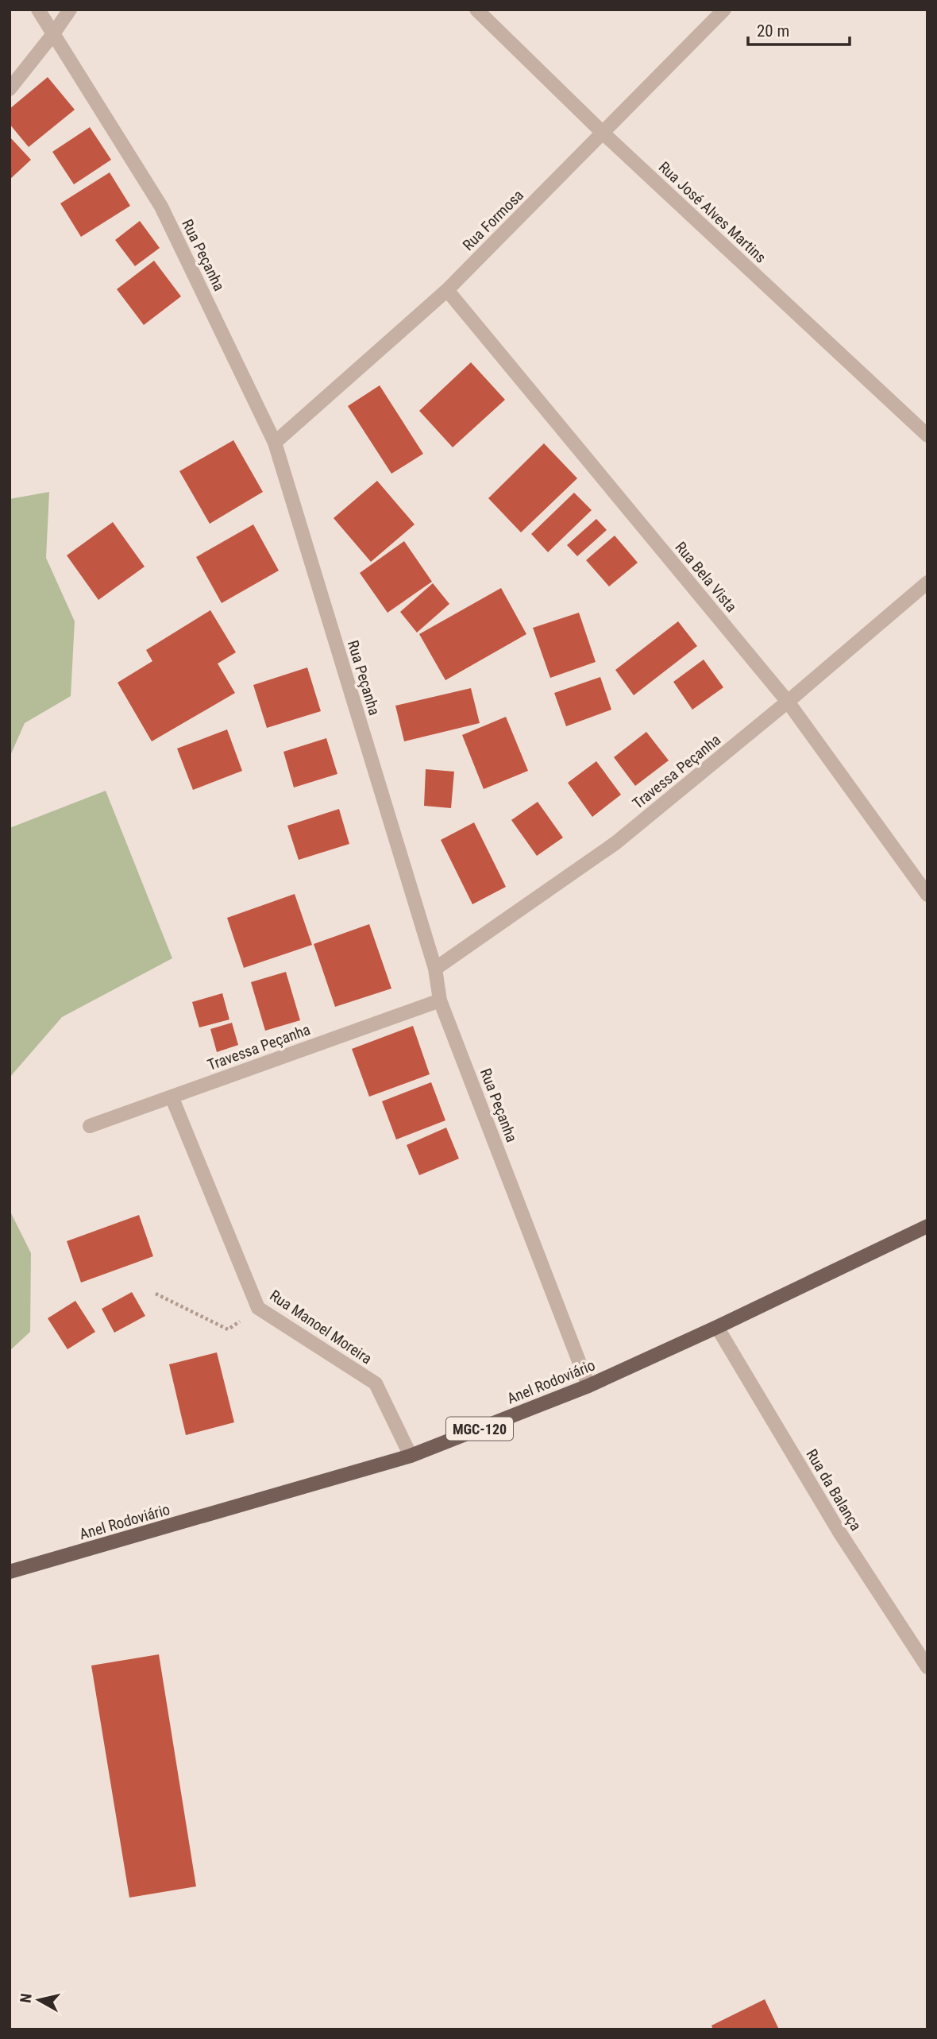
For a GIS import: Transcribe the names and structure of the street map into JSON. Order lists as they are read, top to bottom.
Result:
{
  "streets": {
    "main road": ["Anel Rodoviário", "MGC-120"],
    "street": [
      "Rua José Alves Martins",
      "Rua Formosa",
      "Rua Peçanha",
      "Rua Bela Vista",
      "Travessa Peçanha",
      "Rua Manoel Moreira",
      "Rua da Balança"
    ]
  },
  "crossings": [
    ["Rua José Alves Martins", "Rua Formosa"],
    ["Rua Formosa", "Rua Peçanha"],
    ["Rua Formosa", "Rua Bela Vista"],
    ["Rua Peçanha", "Travessa Peçanha"],
    ["Rua Peçanha", "Anel Rodoviário"],
    ["Rua Bela Vista", "Travessa Peçanha"],
    ["Travessa Peçanha", "Rua Manoel Moreira"],
    ["Rua Manoel Moreira", "Anel Rodoviário"],
    ["Anel Rodoviário", "Rua da Balança"]
  ],
  "scale_bar": "20 m",
  "north": "left"
}
